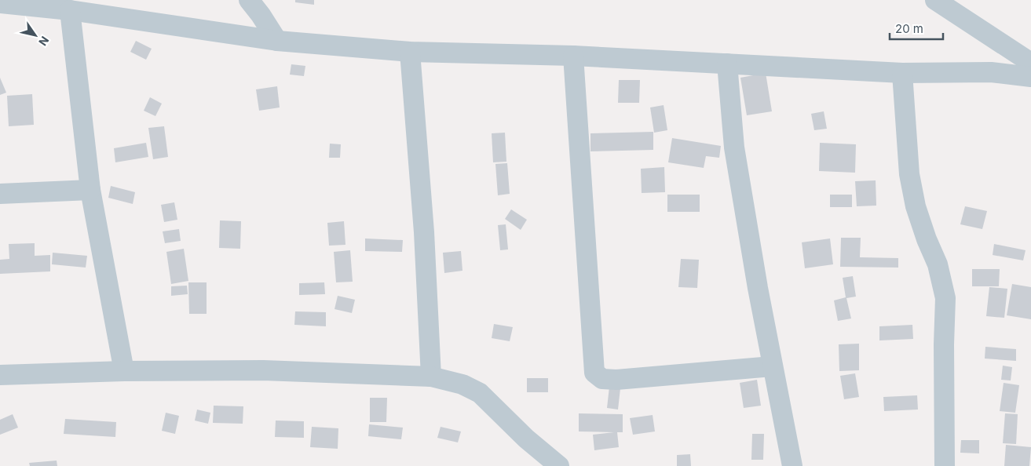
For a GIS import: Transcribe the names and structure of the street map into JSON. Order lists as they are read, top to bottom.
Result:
{
  "scale_bar": "20 m",
  "north": "bottom right"
}
